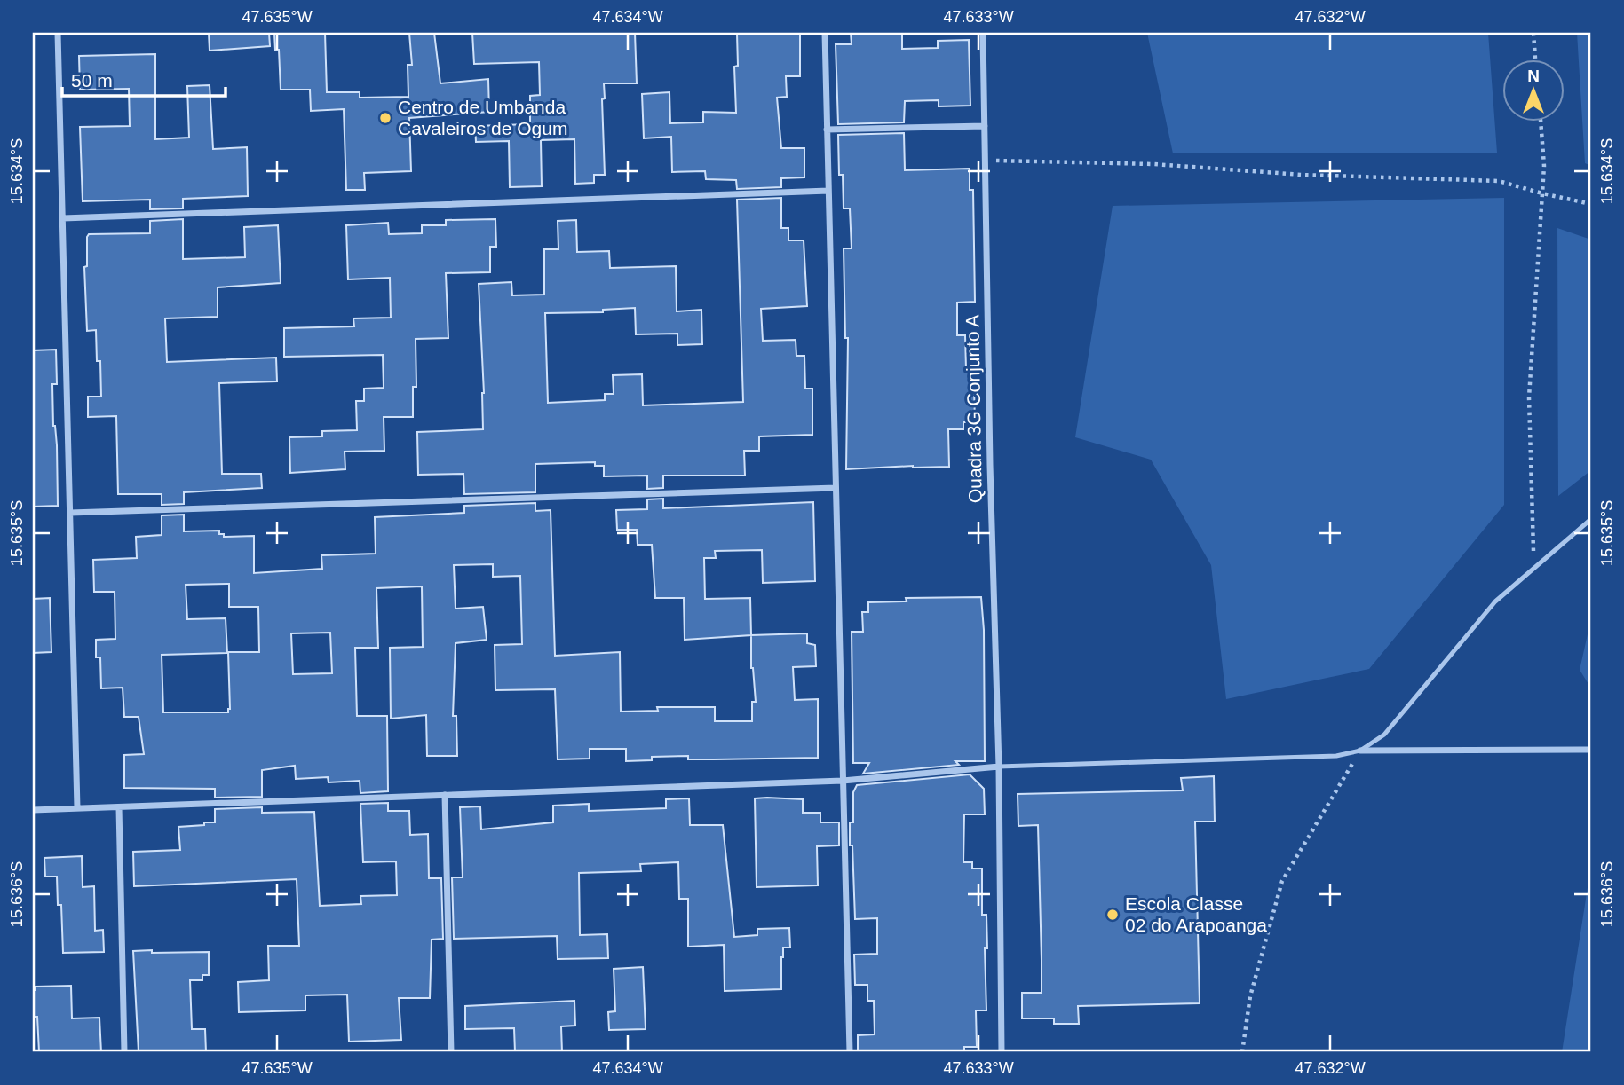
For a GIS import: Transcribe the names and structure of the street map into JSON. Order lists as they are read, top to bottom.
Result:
{
  "streets": {
    "street": ["Quadra 3G Conjunto A"]
  },
  "places": ["Centro de Umbanda Cavaleiros de Ogum", "Escola Classe 02 do Arapoanga"],
  "scale_bar": "50 m",
  "north": "top",
  "coordinates": [
    "47.635°W",
    "47.634°W",
    "47.633°W",
    "47.632°W",
    "15.634°S",
    "15.635°S",
    "15.636°S"
  ]
}
